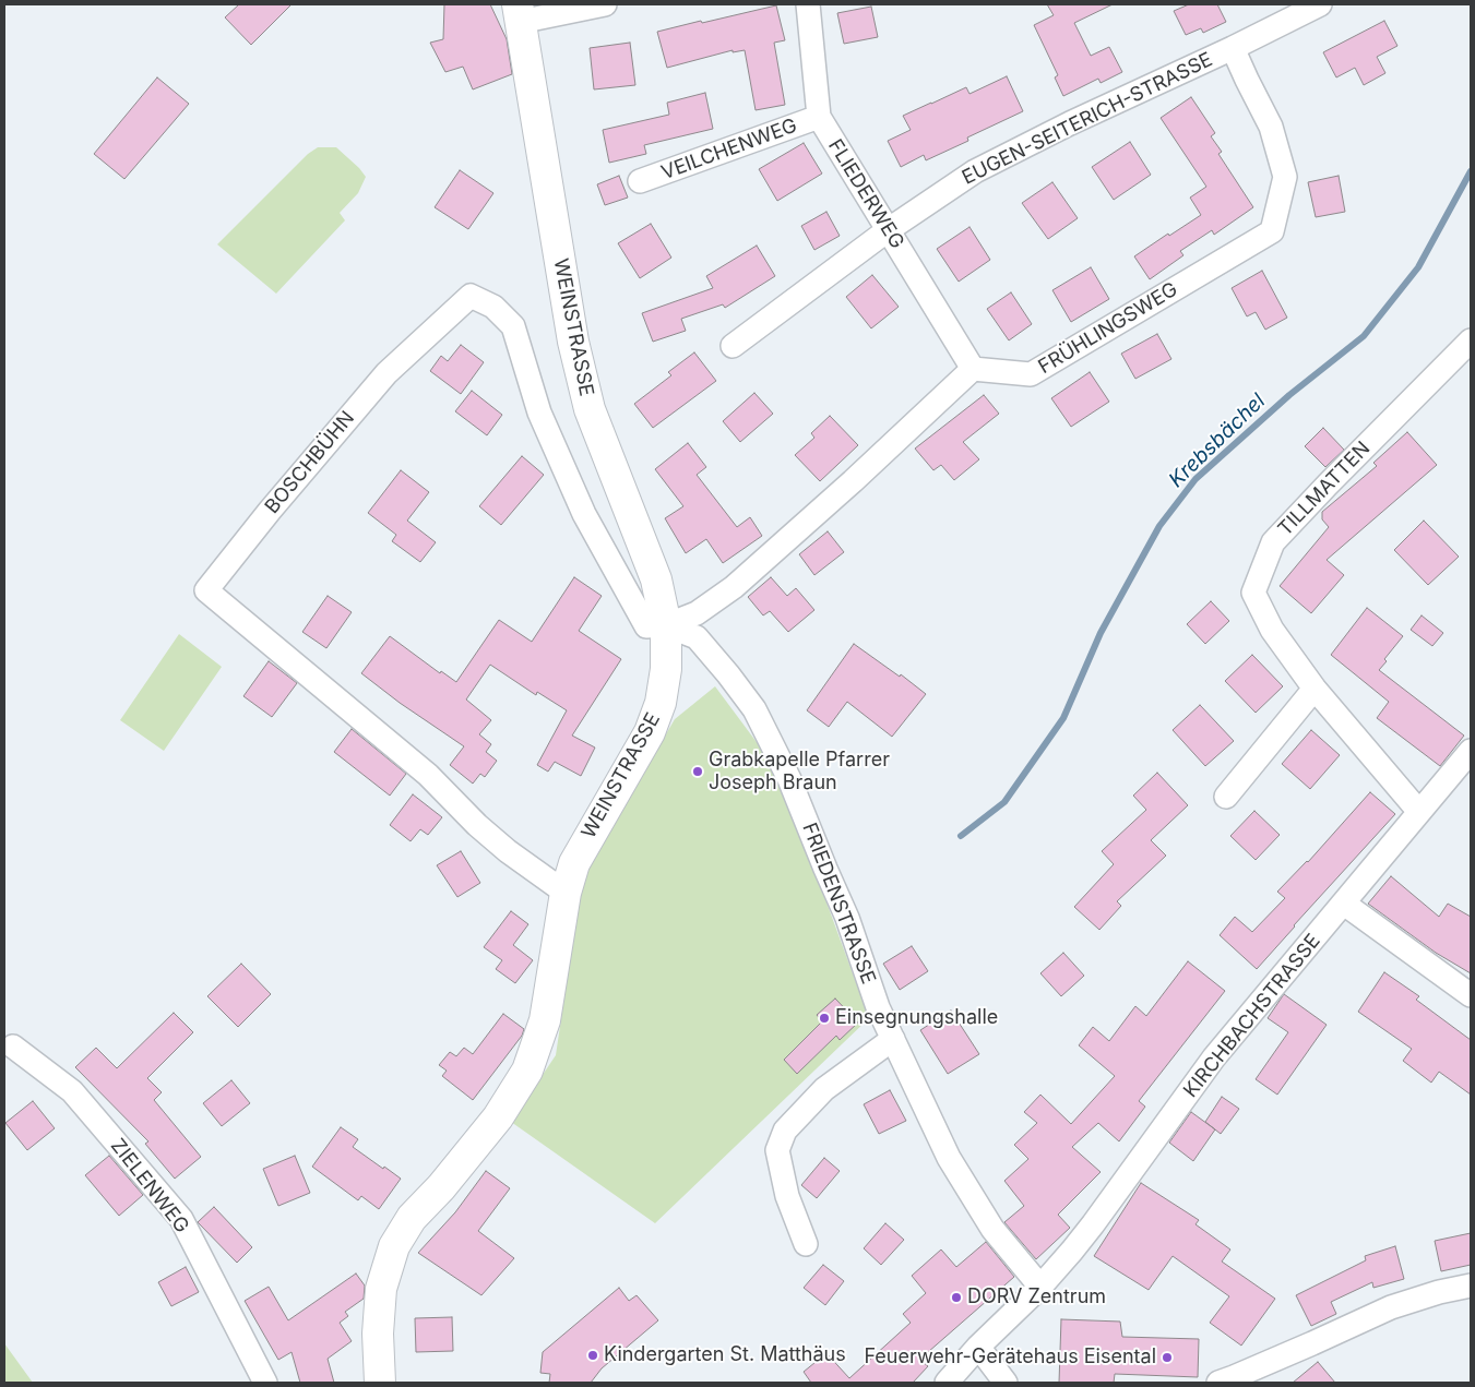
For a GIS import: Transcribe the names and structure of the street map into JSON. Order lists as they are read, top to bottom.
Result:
{
  "streets": {
    "main road": ["WEINSTRASSE"],
    "street": [
      "EUGEN-SEITERICH-STRASSE",
      "VEILCHENWEG",
      "FLIEDERWEG",
      "FRÜHLINGSWEG",
      "BOSCHBÜHN",
      "TILLMATTEN",
      "FRIEDENSTRASSE",
      "KIRCHBACHSTRASSE",
      "ZIELENWEG"
    ]
  },
  "crossings": [
    ["EUGEN-SEITERICH-STRASSE", "FLIEDERWEG"],
    ["EUGEN-SEITERICH-STRASSE", "FRÜHLINGSWEG"],
    ["VEILCHENWEG", "FLIEDERWEG"],
    ["FLIEDERWEG", "FRÜHLINGSWEG"],
    ["WEINSTRASSE", "BOSCHBÜHN"],
    ["WEINSTRASSE", "FRIEDENSTRASSE"],
    ["BOSCHBÜHN", "FRIEDENSTRASSE"],
    ["TILLMATTEN", "KIRCHBACHSTRASSE"],
    ["FRIEDENSTRASSE", "KIRCHBACHSTRASSE"]
  ],
  "water": ["Krebsbächel"],
  "places": [
    "Grabkapelle Pfarrer Joseph Braun",
    "Einsegnungshalle",
    "DORV Zentrum",
    "Kindergarten St. Matthäus",
    "Feuerwehr-Gerätehaus Eisental"
  ]
}
